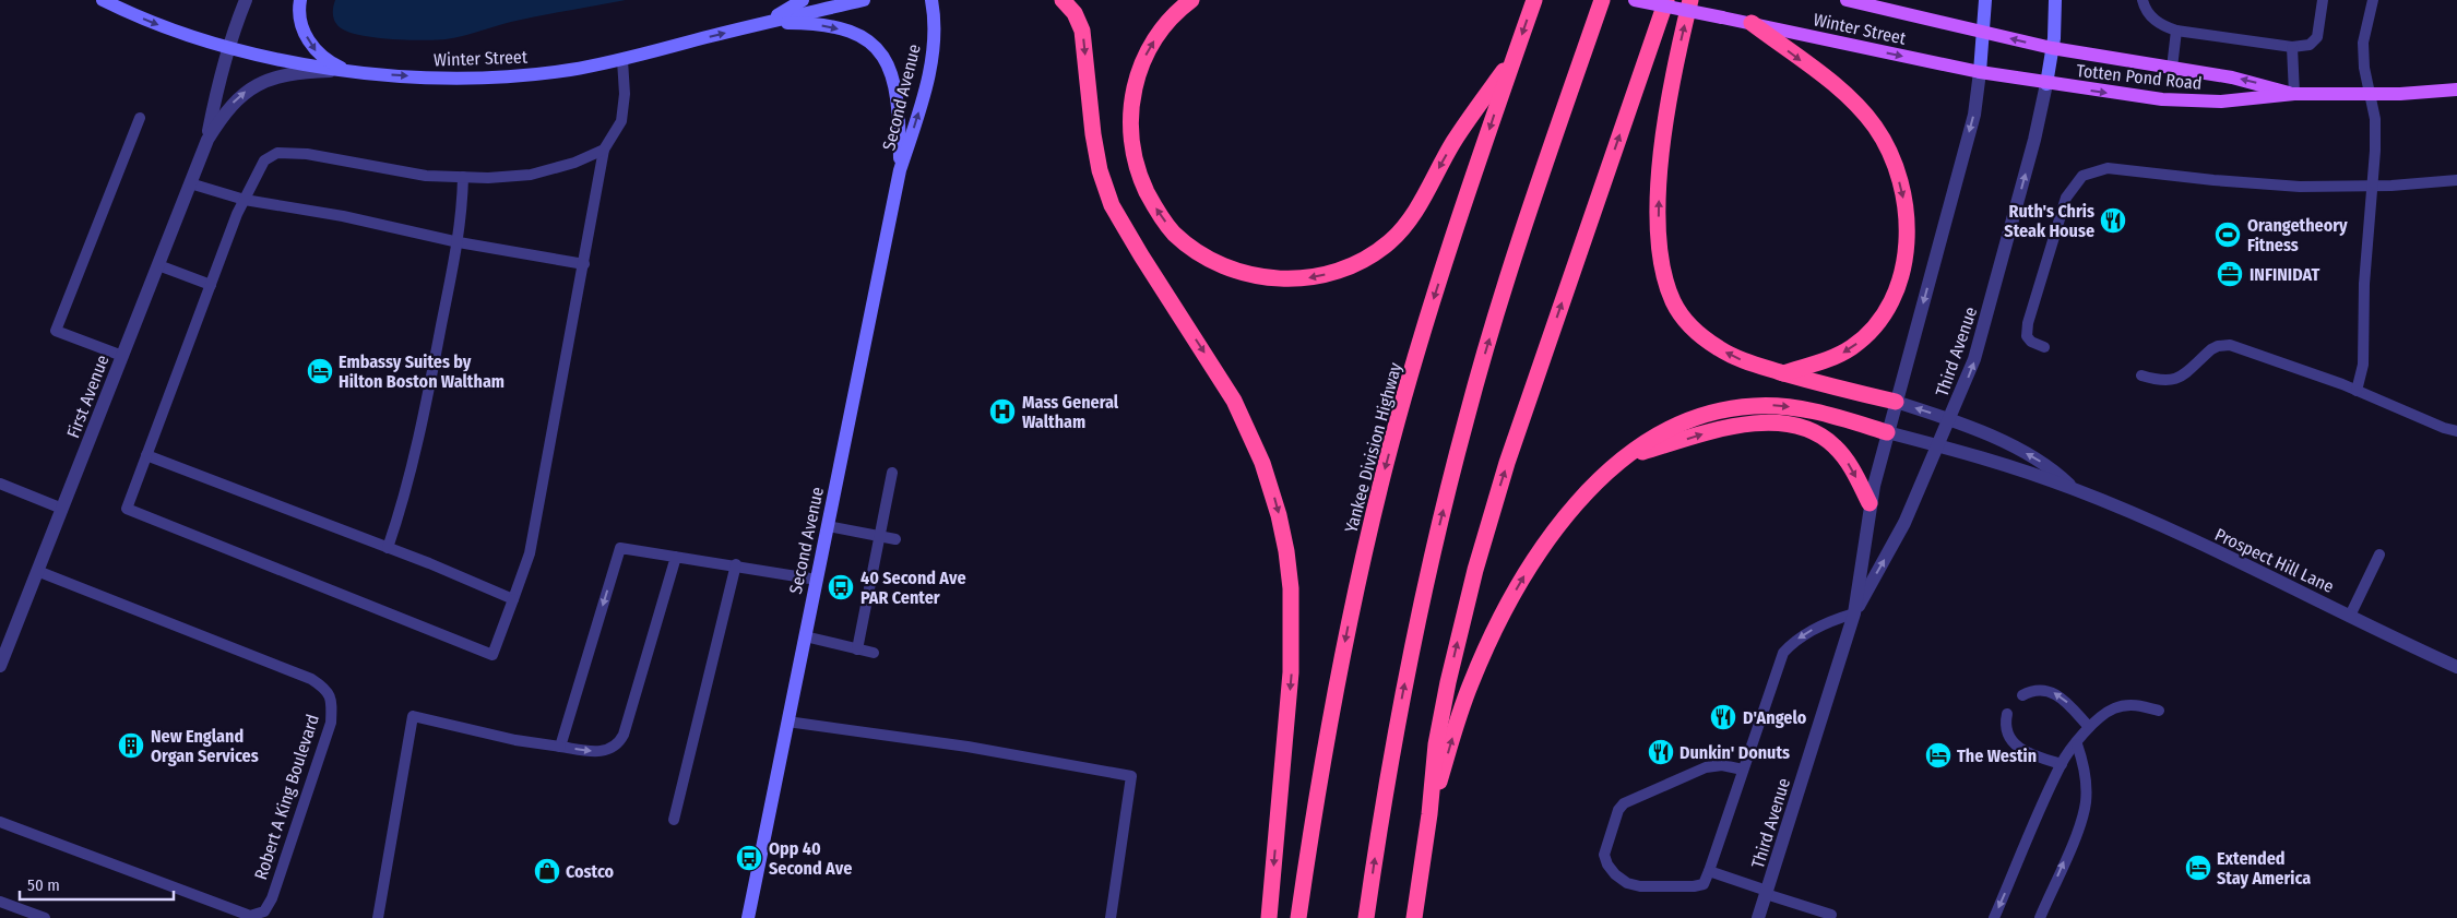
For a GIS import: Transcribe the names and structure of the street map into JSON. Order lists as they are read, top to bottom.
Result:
{
  "streets": {
    "highway": ["Yankee Division Highway"],
    "main road": ["Winter Street", "Totten Pond Road"],
    "street": [
      "Second Avenue",
      "Third Avenue",
      "First Avenue",
      "Prospect Hill Lane"
    ],
    "lane": ["Robert A King Boulevard"]
  },
  "crossings": [
    ["Winter Street", "Totten Pond Road"],
    ["Winter Street", "Second Avenue"],
    ["Winter Street", "Third Avenue"],
    ["Winter Street", "First Avenue"],
    ["Totten Pond Road", "Third Avenue"],
    ["Third Avenue", "Prospect Hill Lane"],
    ["First Avenue", "Robert A King Boulevard"]
  ],
  "one_way": ["Winter Street"],
  "places": {
    "restaurant": ["Ruth's Chris Steak House", "D'Angelo", "Dunkin' Donuts"],
    "sports": ["Orangetheory Fitness"],
    "office": ["INFINIDAT"],
    "hotel": ["Embassy Suites by Hilton Boston Waltham", "The Westin", "Extended Stay America"],
    "hospital": ["Mass General Waltham"],
    "bus stop": ["40 Second Ave PAR Center", "Opp 40 Second Ave"],
    "building": ["New England Organ Services"],
    "shop": ["Costco"]
  },
  "scale_bar": "50 m"
}
